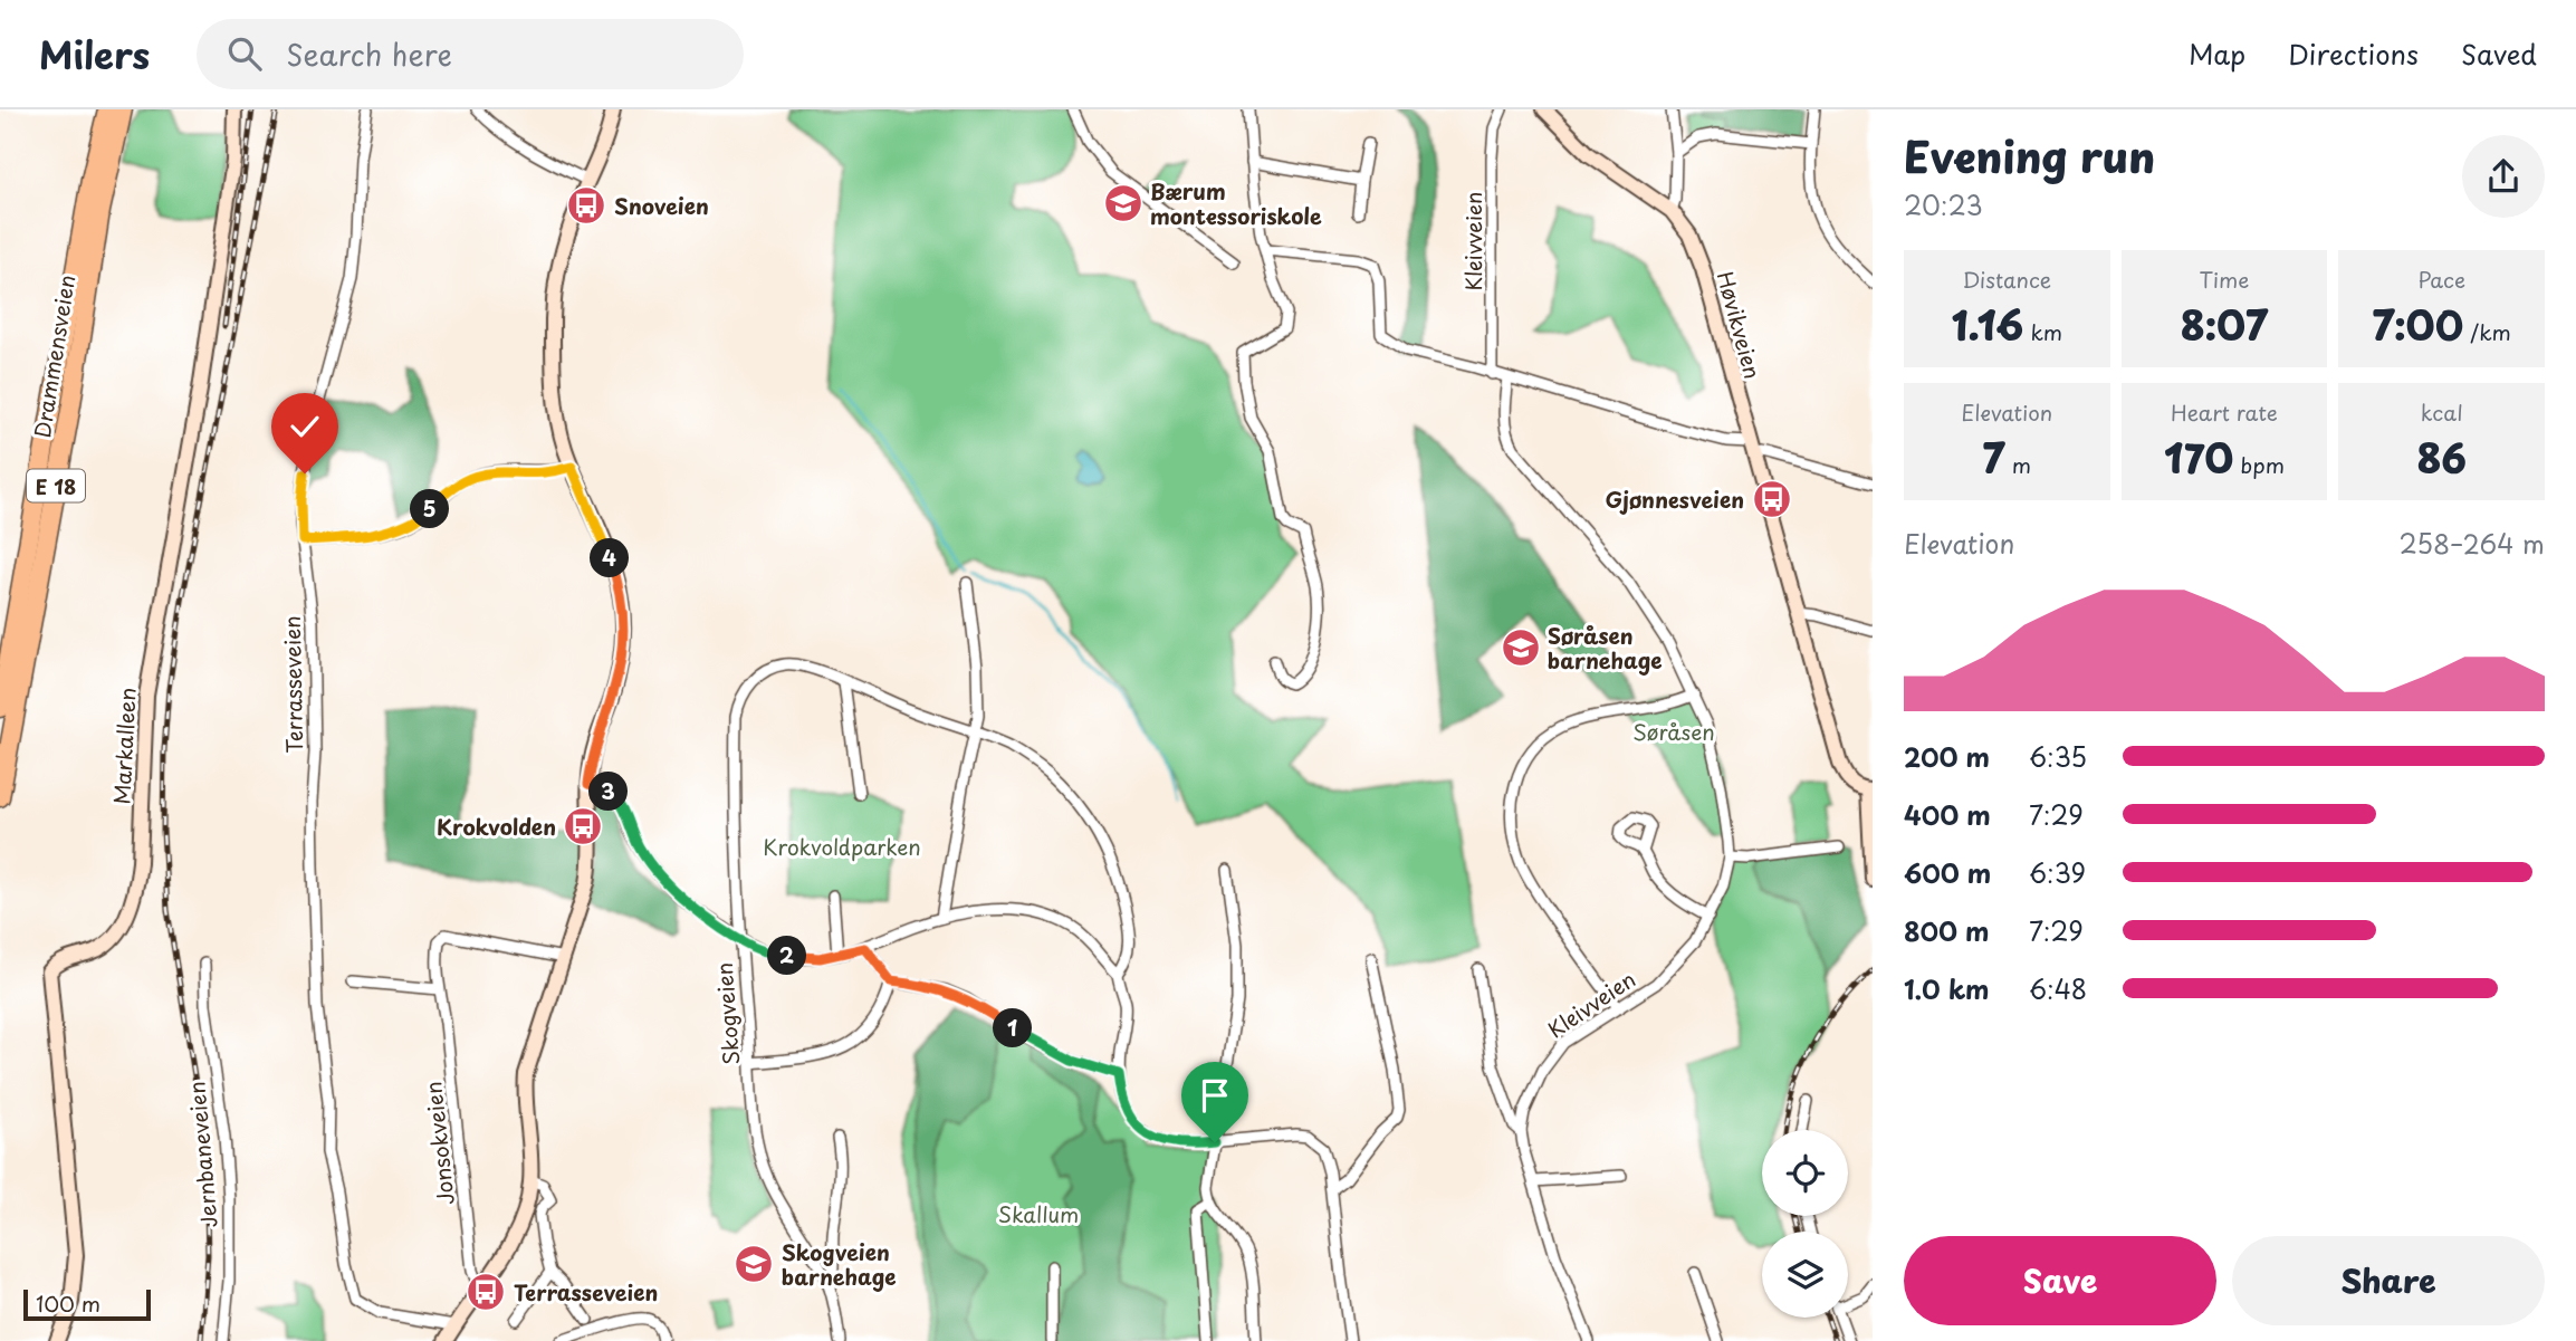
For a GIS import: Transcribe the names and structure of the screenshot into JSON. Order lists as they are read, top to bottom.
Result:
{
  "streets": {
    "highway": ["Drammensveien", "E 18"],
    "main road": ["Høvikveien", "Markalleen"],
    "street": [
      "Kleivveien",
      "Terrasseveien",
      "Skogveien",
      "Jonsokveien",
      "Jernbaneveien"
    ]
  },
  "parks": ["Søråsen", "Krokvoldparken", "Skallum"],
  "places": {
    "school or university": ["Bærum montessoriskole", "Søråsen barnehage", "Skogveien barnehage"],
    "bus stop": [
      "Snoveien",
      "Gjønnesveien",
      "Krokvolden",
      "Terrasseveien"
    ]
  },
  "scale_bar": "100 m",
  "page": {
    "header": "Milers",
    "search": "Search here",
    "nav": ["Map", "Directions", "Saved"],
    "heading": ["Evening run", "20:23"],
    "stats": [
      ["Distance", "1.16 km"],
      ["Time", "8:07"],
      ["Pace", "7:00 /km"],
      ["Elevation", "7 m"],
      ["Heart rate", "170 bpm"],
      ["kcal", "86"]
    ],
    "pins": [
      "5",
      "4",
      "3",
      "2",
      "1"
    ],
    "chart": ["Elevation", "258–264 m"],
    "list": [
      {
        "name": "200 m",
        "note": "6:35"
      },
      {
        "name": "400 m",
        "note": "7:29"
      },
      {
        "name": "600 m",
        "note": "6:39"
      },
      {
        "name": "800 m",
        "note": "7:29"
      },
      {
        "name": "1.0 km",
        "note": "6:48"
      }
    ],
    "buttons": ["Save", "Share"],
    "scale": "100 m"
  }
}
